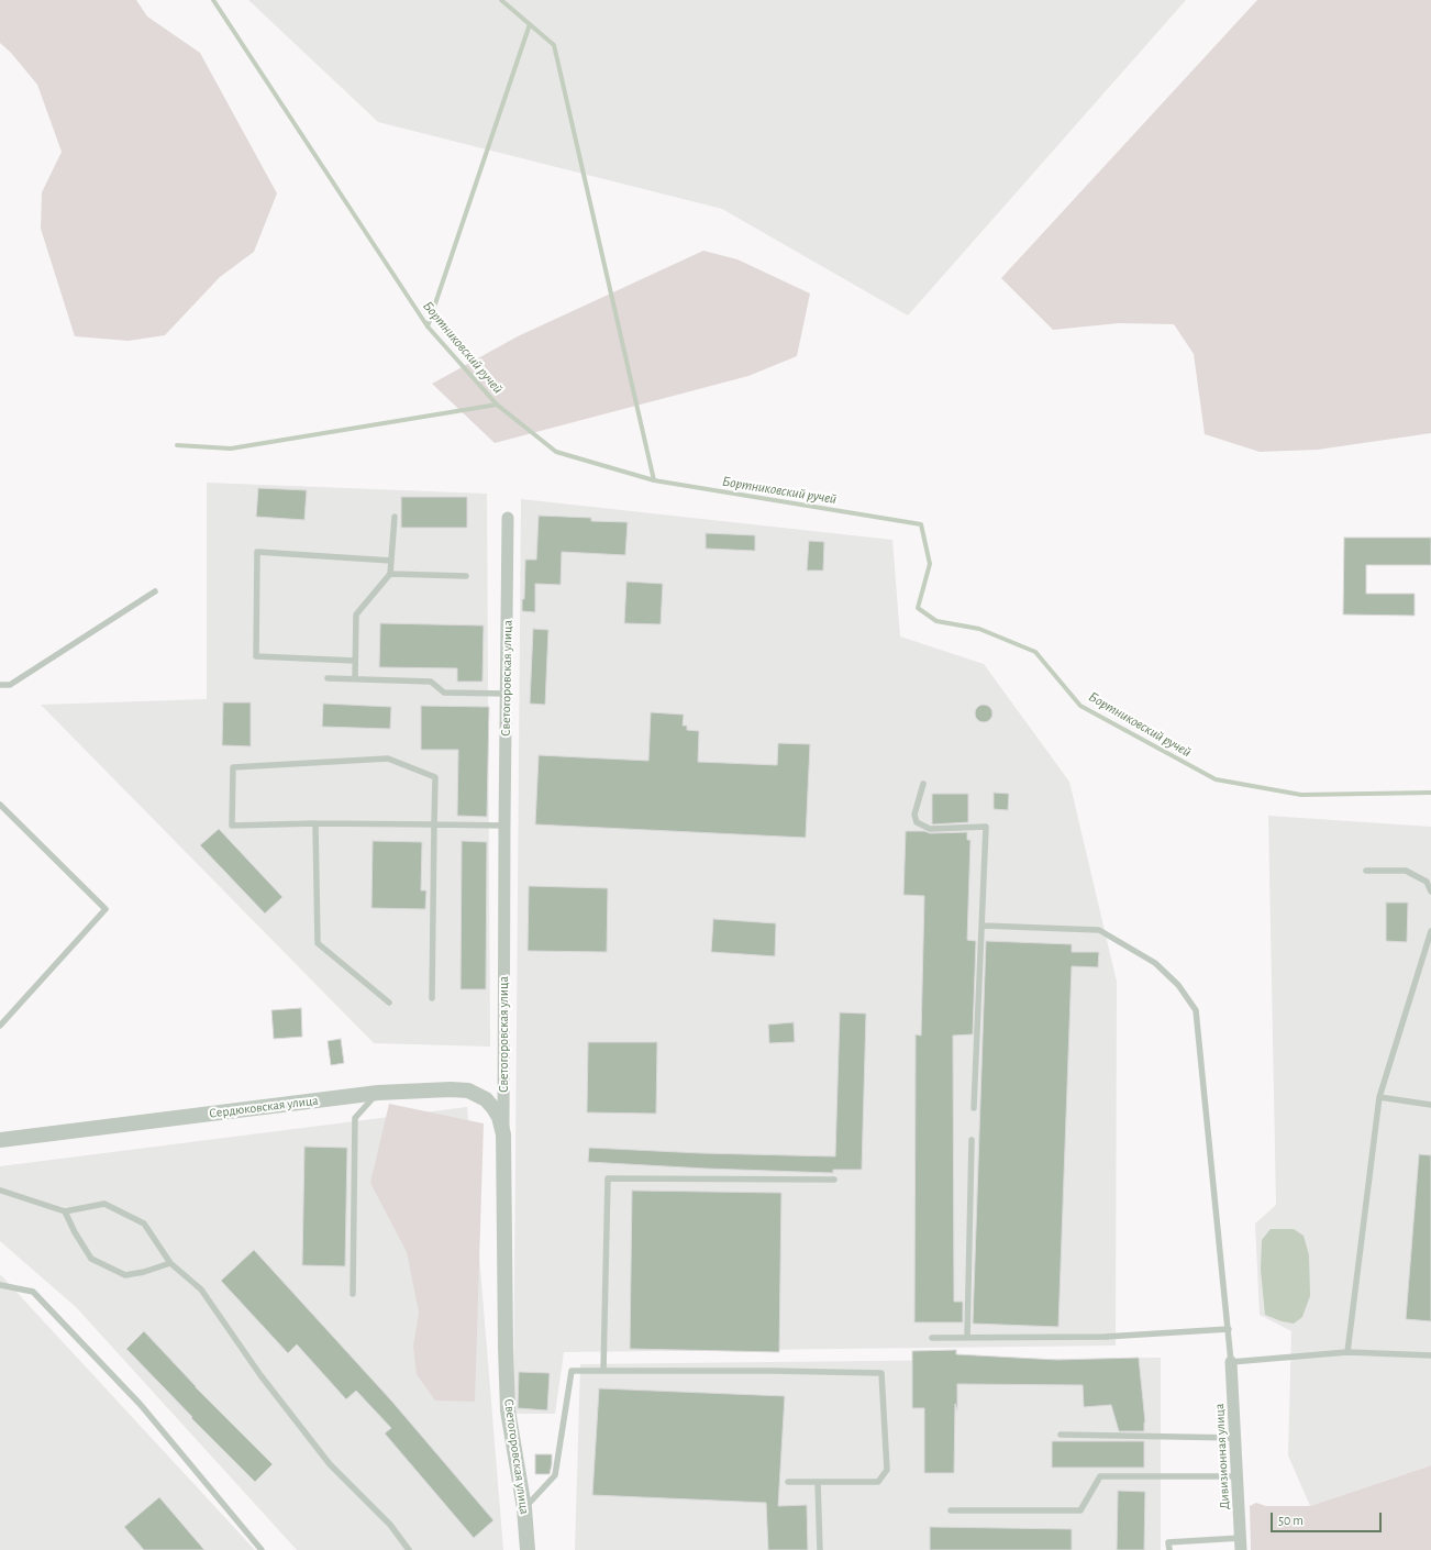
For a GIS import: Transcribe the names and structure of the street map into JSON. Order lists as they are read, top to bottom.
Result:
{
  "streets": {
    "street": ["Светогоровская улица", "Сердюковская улица", "Дивизионная улица"]
  },
  "crossings": [
    ["Светогоровская улица", "Сердюковская улица"]
  ],
  "water": ["Бортниковский ручей"],
  "scale_bar": "50 m"
}
